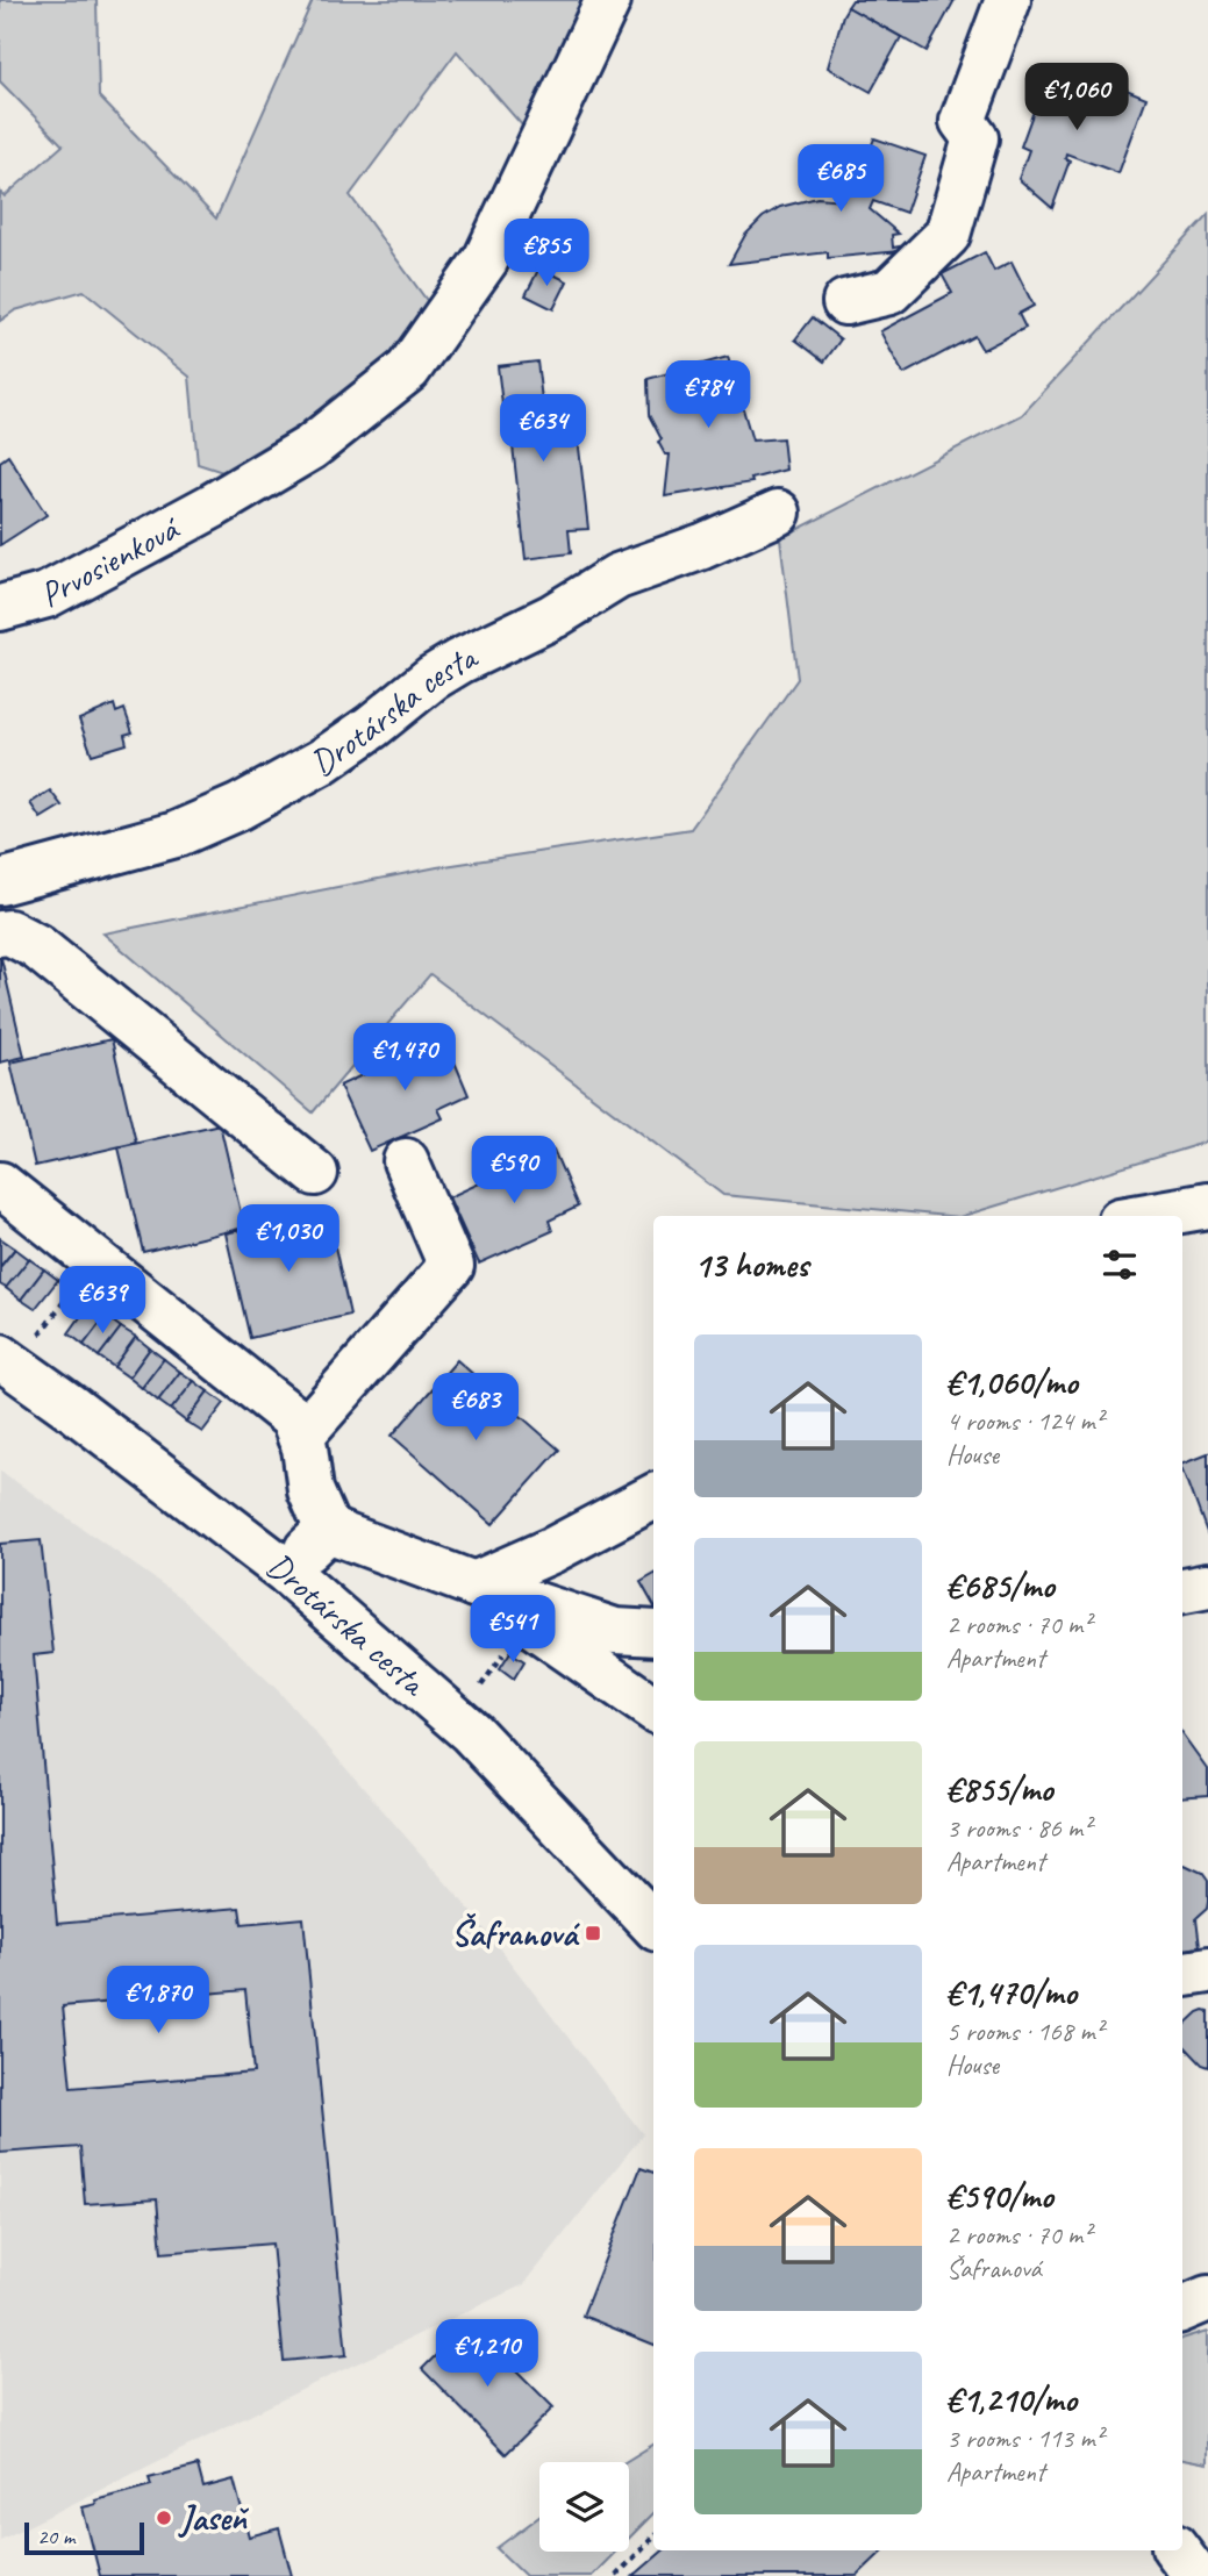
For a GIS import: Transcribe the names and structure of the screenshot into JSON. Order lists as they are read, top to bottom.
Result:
{
  "streets": {
    "street": ["Prvosienková", "Drotárska cesta"]
  },
  "places": {
    "transit": ["Šafranová"],
    "other": ["Jaseň"]
  },
  "scale_bar": "20 m",
  "page": {
    "price": [
      "€1,060",
      "€685",
      "€855",
      "€784",
      "€634",
      "€1,470",
      "€590",
      "€1,030",
      "€639",
      "€683",
      "€541",
      "€1,870",
      "€1,210"
    ],
    "heading": "13 homes",
    "list": [
      {
        "name": "€1,060/mo",
        "note": "4 rooms · 124 m² · House"
      },
      {
        "name": "€685/mo",
        "note": "2 rooms · 70 m² · Apartment"
      },
      {
        "name": "€855/mo",
        "note": "3 rooms · 86 m² · Apartment"
      },
      {
        "name": "€1,470/mo",
        "note": "5 rooms · 168 m² · House"
      },
      {
        "name": "€590/mo",
        "note": "2 rooms · 70 m² · Šafranová"
      },
      {
        "name": "€1,210/mo",
        "note": "3 rooms · 113 m² · Apartment"
      }
    ],
    "scale": "20 m"
  }
}
